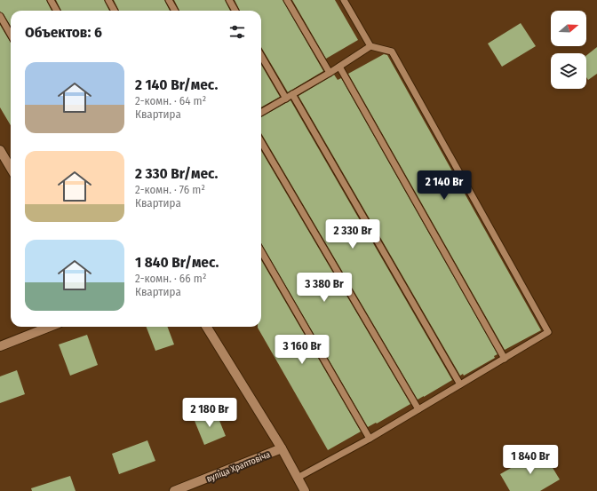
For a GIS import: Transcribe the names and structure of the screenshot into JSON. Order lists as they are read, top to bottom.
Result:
{
  "streets": {
    "street": ["вуліца Храптовіча"]
  },
  "north": "right",
  "page": {
    "heading": "Объектов: 6",
    "list": [
      {
        "name": "2 140 Br/мес.",
        "note": "2-комн. · 64 m² · Квартира"
      },
      {
        "name": "2 330 Br/мес.",
        "note": "2-комн. · 76 m² · Квартира"
      },
      {
        "name": "1 840 Br/мес.",
        "note": "2-комн. · 66 m² · Квартира"
      }
    ],
    "price": [
      "2 140 Br",
      "2 330 Br",
      "3 380 Br",
      "3 160 Br",
      "2 180 Br",
      "1 840 Br"
    ]
  }
}
